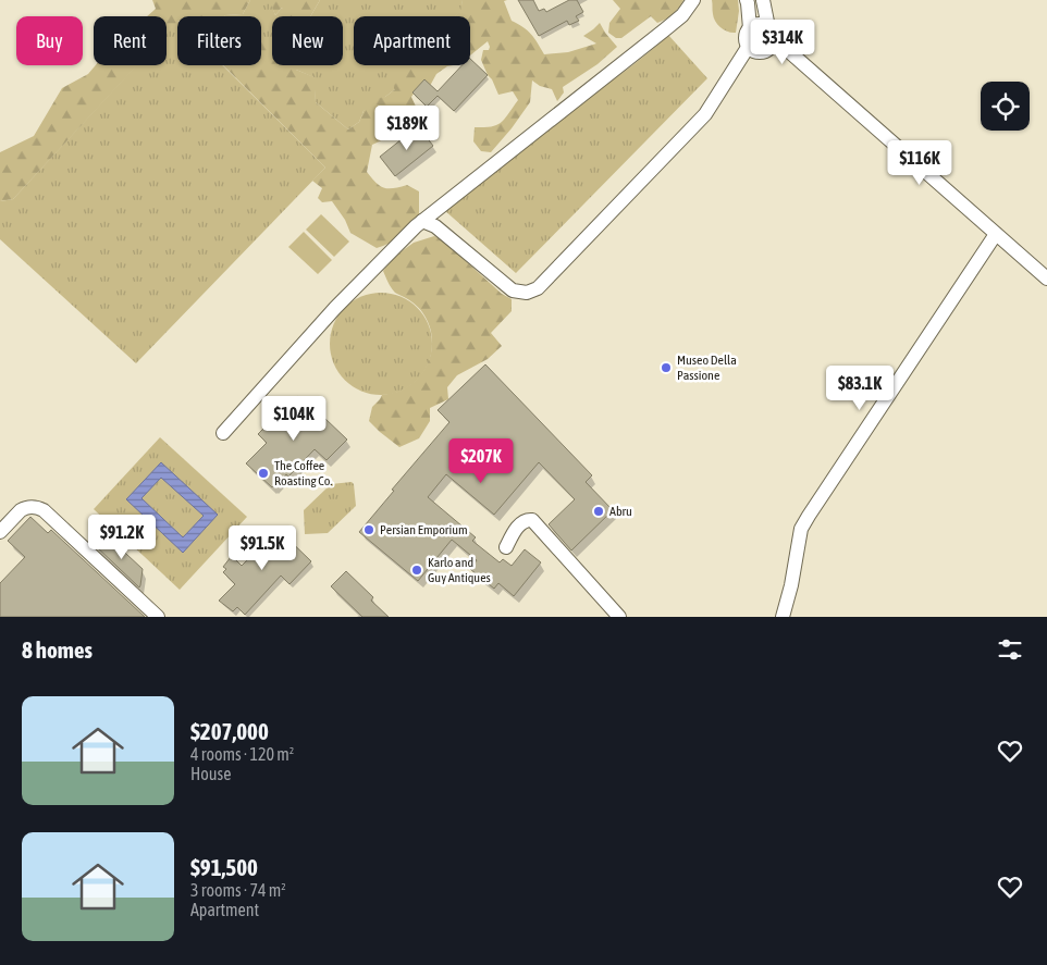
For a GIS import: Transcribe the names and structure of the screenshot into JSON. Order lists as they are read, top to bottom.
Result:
{
  "places": [
    "Museo Della Passione",
    "The Coffee Roasting Co.",
    "Abru",
    "Persian Emporium",
    "Karlo and Guy Antiques"
  ],
  "page": {
    "chip": [
      "Buy",
      "Rent",
      "Filters",
      "New",
      "Apartment"
    ],
    "price": [
      "$314K",
      "$189K",
      "$116K",
      "$83.1K",
      "$104K",
      "$207K",
      "$91.2K",
      "$91.5K"
    ],
    "heading": "8 homes",
    "list": [
      {
        "name": "$207,000",
        "note": "4 rooms · 120 m² · House"
      },
      {
        "name": "$91,500",
        "note": "3 rooms · 74 m² · Apartment"
      }
    ]
  }
}
